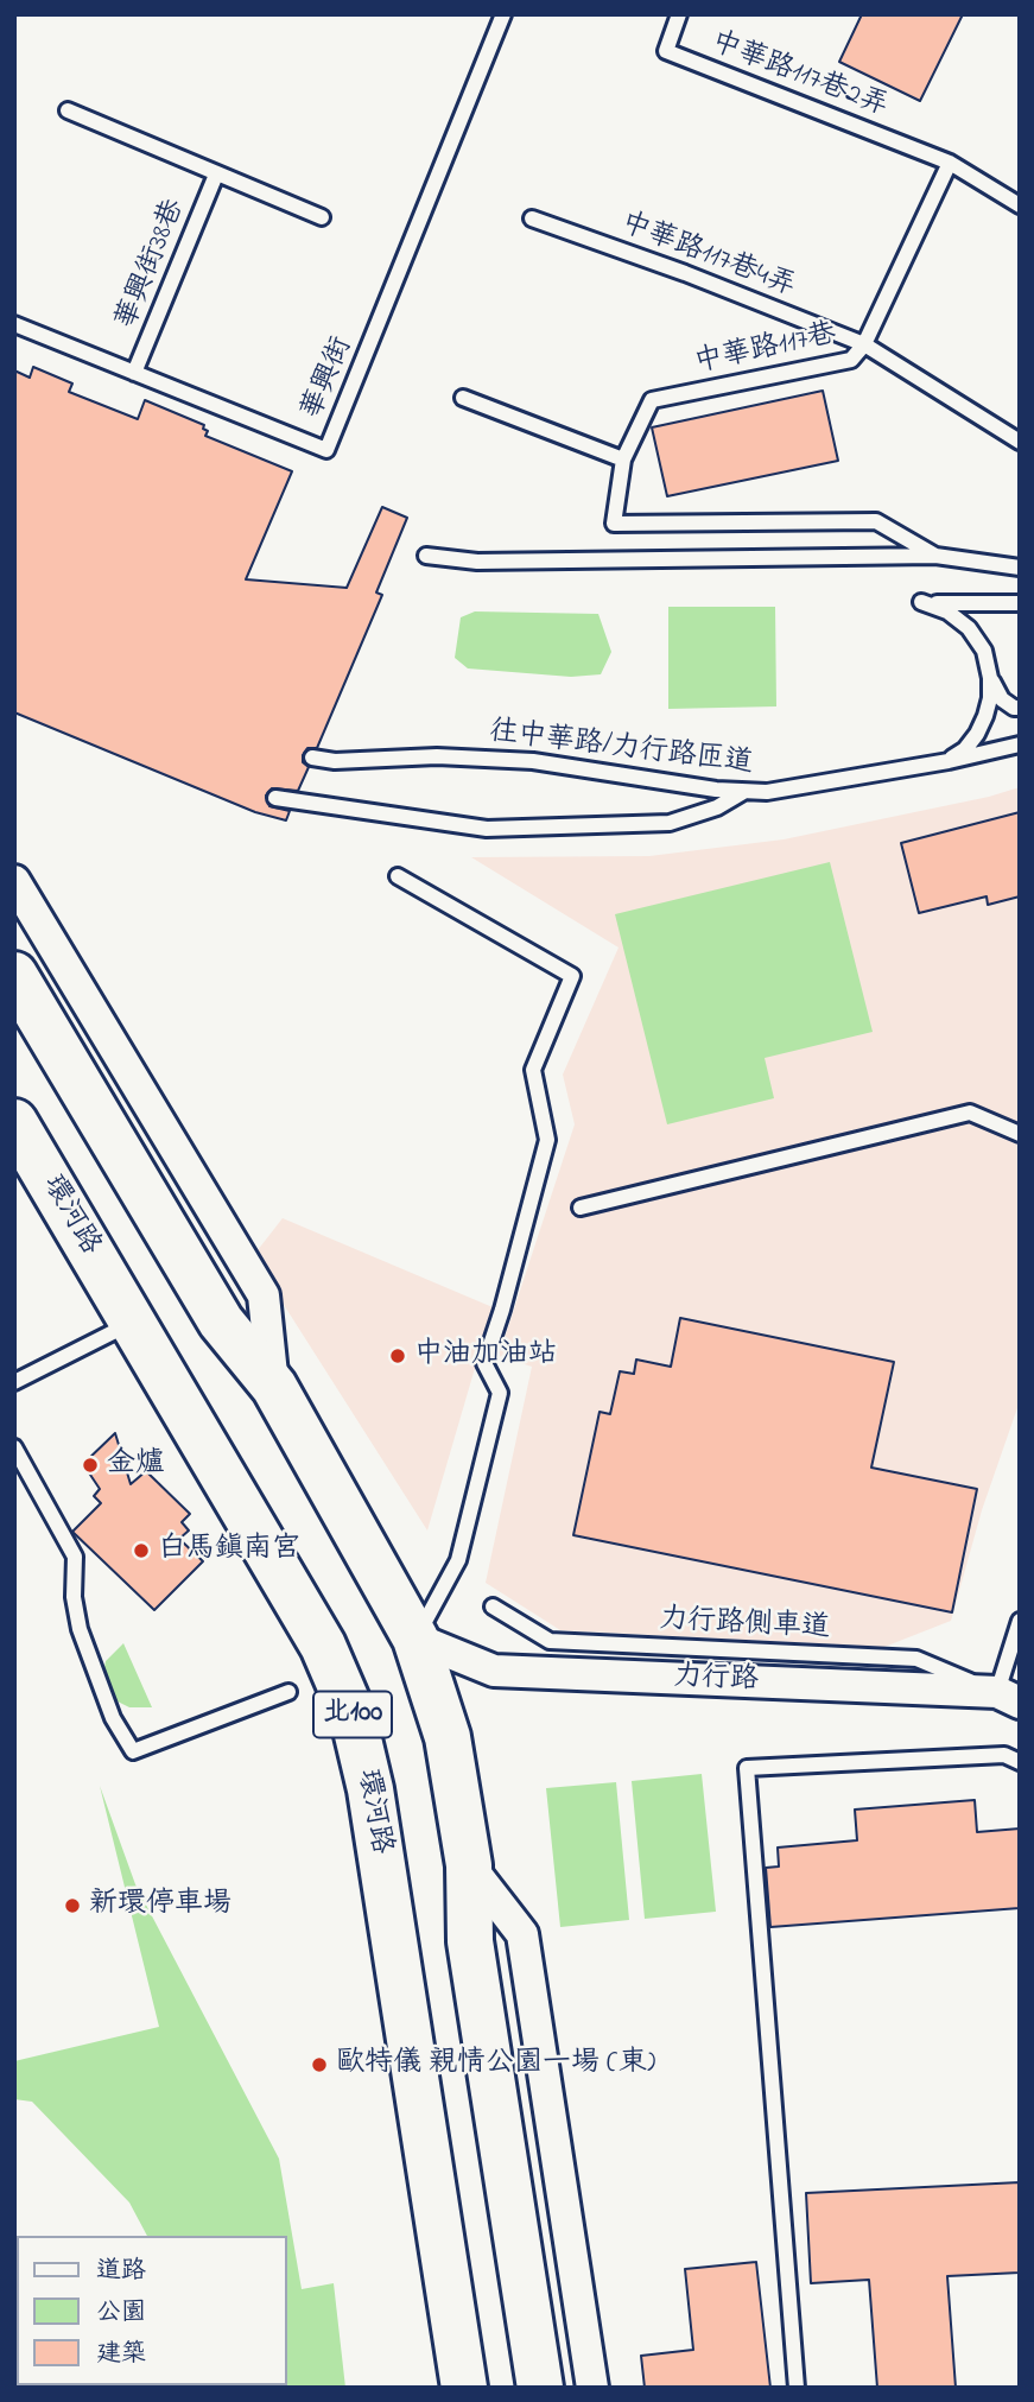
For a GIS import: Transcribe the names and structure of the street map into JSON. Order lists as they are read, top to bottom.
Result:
{
  "streets": {
    "highway": ["環河路", "北100"],
    "street": ["力行路"],
    "lane": [
      "中華路117巷2弄",
      "中華路117巷4弄",
      "華興街38巷",
      "中華路117巷",
      "華興街",
      "往中華路/力行路匝道",
      "力行路側車道"
    ]
  },
  "crossings": [
    ["中華路117巷2弄", "中華路117巷"],
    ["中華路117巷4弄", "中華路117巷"],
    ["華興街38巷", "華興街"],
    ["力行路側車道", "力行路"],
    ["力行路", "北100"]
  ],
  "places": [
    "中油加油站",
    "金爐",
    "白馬鎮南宮",
    "新環停車場",
    "歐特儀 親情公園一場 (東)"
  ],
  "legend": ["道路", "公園", "建築"]
}
